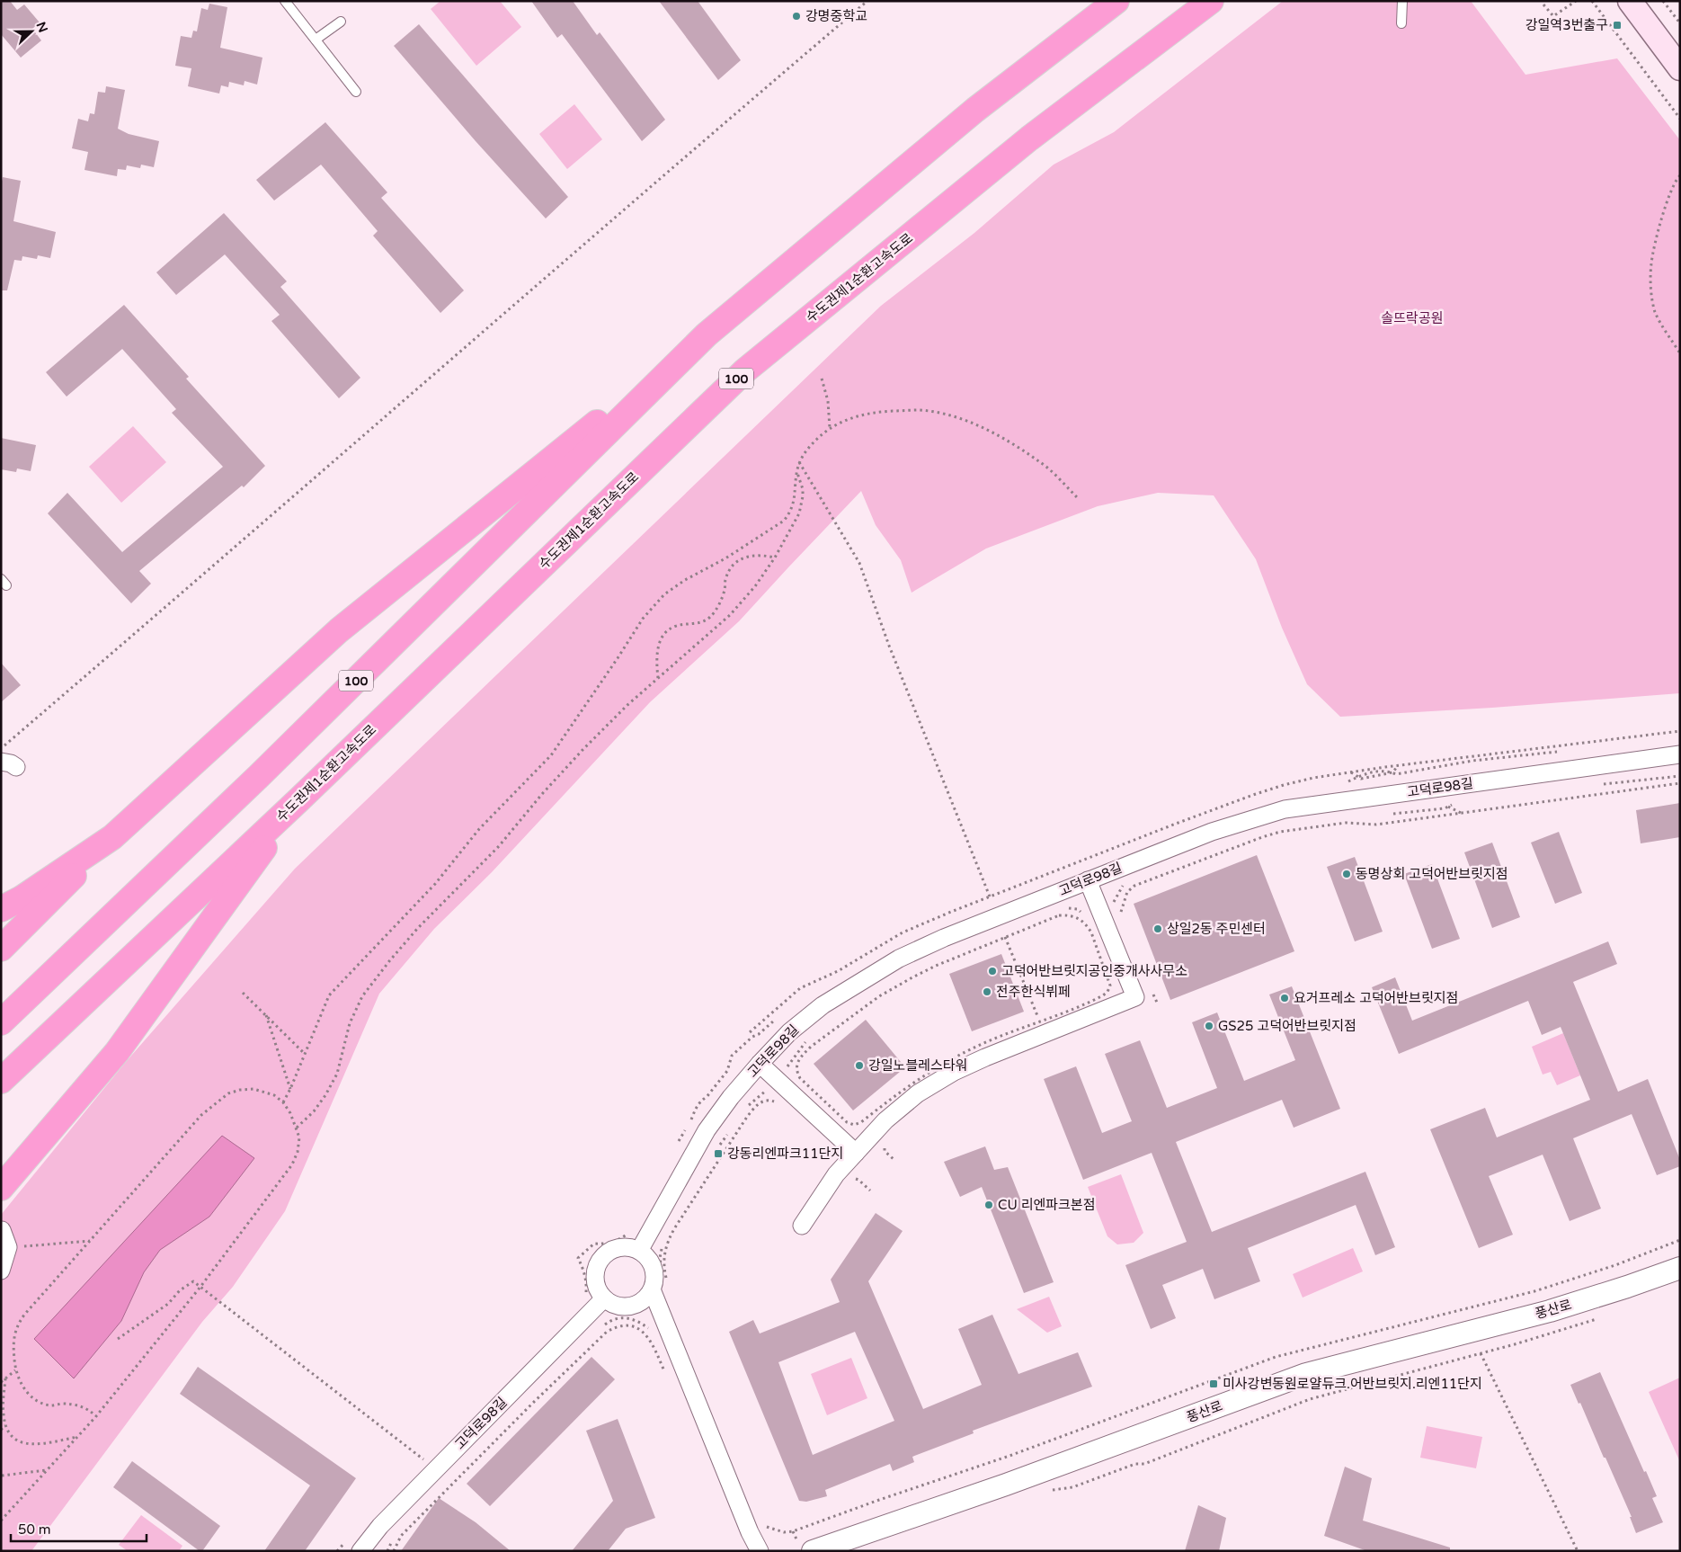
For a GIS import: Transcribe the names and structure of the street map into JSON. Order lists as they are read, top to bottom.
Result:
{
  "streets": {
    "highway": ["수도권제1순환고속도로", "100"],
    "street": ["고덕로98길", "풍산로"]
  },
  "parks": ["솔뜨락공원"],
  "places": {
    "other": [
      "강명중학교",
      "동명상회 고덕어반브릿지점",
      "상일2동 주민센터",
      "고덕어반브릿지공인중개사사무소",
      "전주한식뷔페",
      "요거프레소 고덕어반브릿지점",
      "GS25 고덕어반브릿지점",
      "강일노블레스타워",
      "CU 리엔파크본점"
    ],
    "transit": ["강일역3번출구", "강동리엔파크11단지", "미사강변동원로얄듀크.어반브릿지.리엔11단지"]
  },
  "scale_bar": "50 m",
  "north": "right"
}
